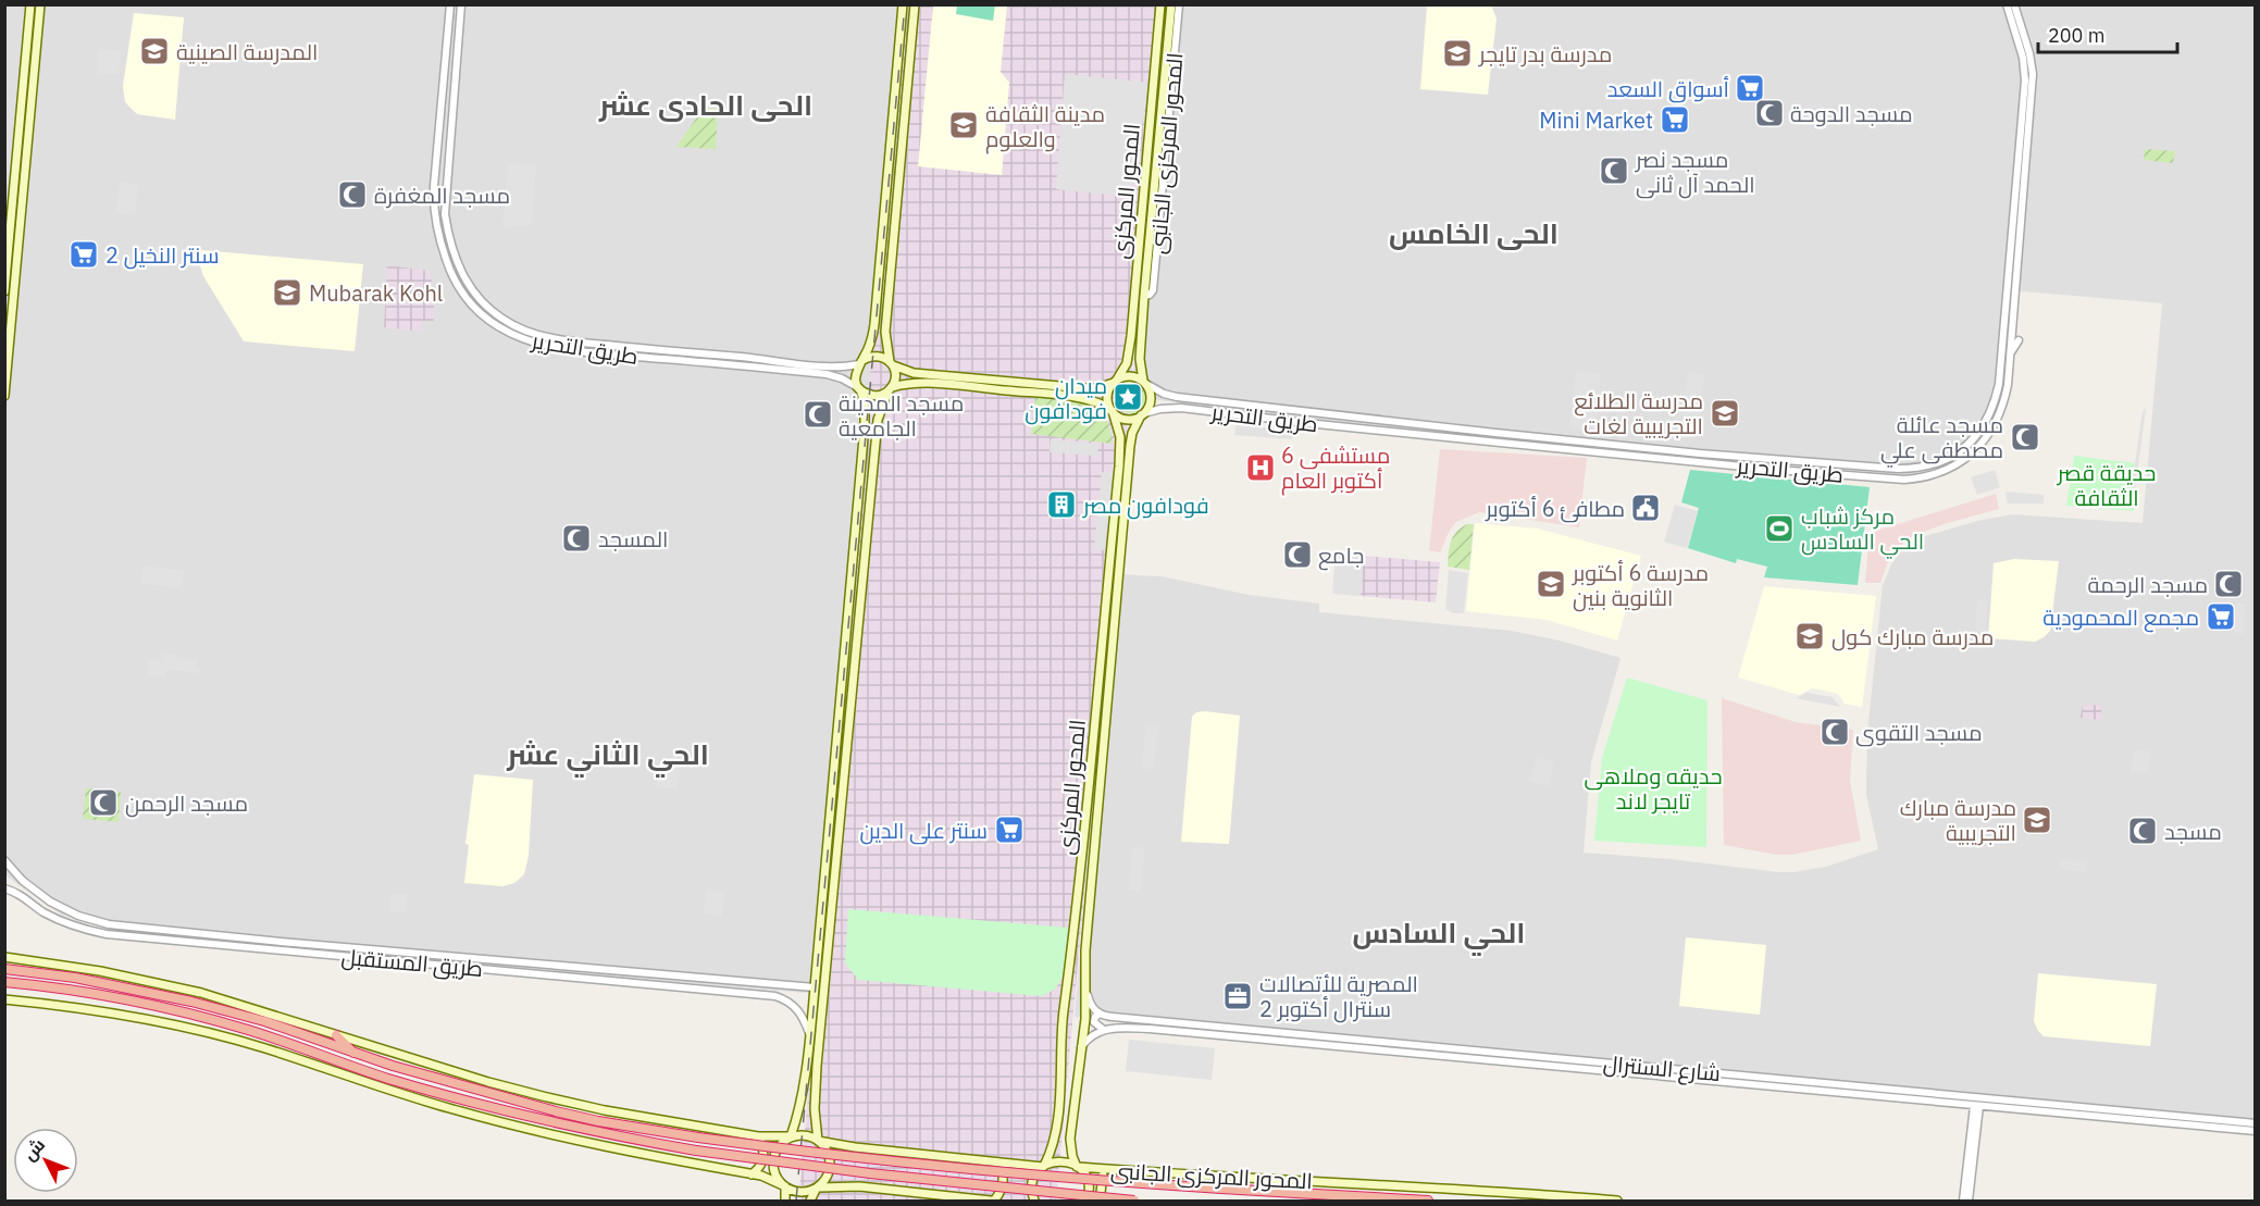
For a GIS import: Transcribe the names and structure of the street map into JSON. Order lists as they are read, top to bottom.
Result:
{
  "streets": {
    "main road": ["المحور المركزى الجانبى", "المحور المركزى"],
    "street": ["طريق التحرير", "طريق المستقبل", "شارع السنترال"]
  },
  "crossings": [
    ["المحور المركزى الجانبى", "المحور المركزى"],
    ["المحور المركزى", "طريق التحرير"]
  ],
  "districts": [
    "الحى الحادى عشر",
    "الحى الخامس",
    "الحي الثاني عشر",
    "الحي السادس"
  ],
  "parks": ["حديقة قصر الثقافة", "حديقه وملاهى تايجر لاند"],
  "places": {
    "school or university": [
      "المدرسة الصينية",
      "مدرسة بدر تايجر",
      "مدينة الثقافة والعلوم",
      "Mubarak Kohl",
      "مدرسة الطلائع التجريبية لغات",
      "مدرسة 6 أكتوبر الثانوية بنين",
      "مدرسة مبارك كول",
      "مدرسة مبارك التجريبية"
    ],
    "supermarket": [
      "أسواق السعد",
      "Mini Market",
      "سنتر النخيل 2",
      "مجمع المحمودية",
      "سنتر على الدين"
    ],
    "mosque": [
      "مسجد الدوحة",
      "مسجد نصر الحمد آل ثانى",
      "مسجد المغفرة",
      "مسجد المدينة الجامعية",
      "مسجد عائلة مصطفى علي",
      "المسجد",
      "جامع",
      "مسجد الرحمة",
      "مسجد التقوى",
      "مسجد الرحمن",
      "مسجد"
    ],
    "place": ["ميدان فودافون"],
    "hospital": ["مستشفى 6 أكتوبر العام"],
    "building": ["فودافون مصر"],
    "public building": ["مطافئ 6 أكتوبر"],
    "sports": ["مركز شباب الحي السادس"],
    "office": ["المصرية للأتصالات سنترال أكتوبر 2"]
  },
  "scale_bar": "200 m",
  "north": "top left"
}
